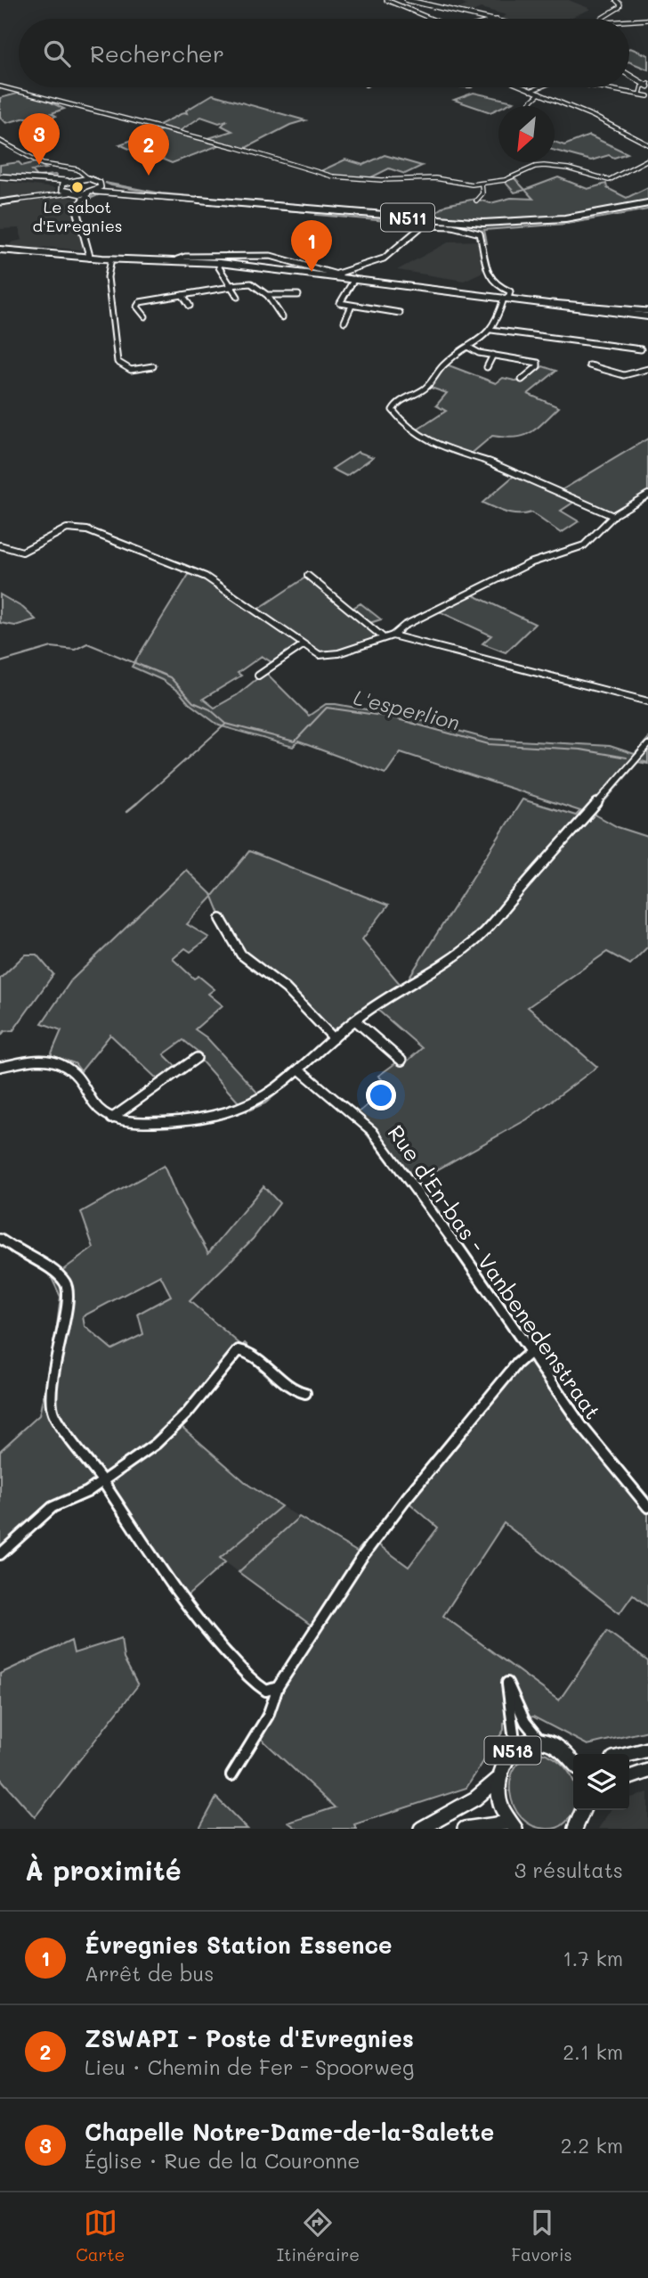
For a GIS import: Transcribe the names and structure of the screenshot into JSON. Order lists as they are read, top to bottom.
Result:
{
  "streets": {
    "highway": ["N511", "N518"],
    "street": ["Rue d'En-bas - Vanbenedenstraat"]
  },
  "water": ["L'esperlion"],
  "places": ["Le sabot d'Evregnies"],
  "north": "bottom left",
  "page": {
    "search": "Rechercher",
    "pins": ["3", "2", "1"],
    "heading": ["À proximité", "3 résultats"],
    "list": [
      {
        "mark": "1",
        "name": "Évregnies Station Essence",
        "note": "Arrêt de bus",
        "value": "1.7 km"
      },
      {
        "mark": "2",
        "name": "ZSWAPI - Poste d'Evregnies",
        "note": "Lieu · Chemin de Fer - Spoorweg",
        "value": "2.1 km"
      },
      {
        "mark": "3",
        "name": "Chapelle Notre-Dame-de-la-Salette",
        "note": "Église · Rue de la Couronne",
        "value": "2.2 km"
      }
    ],
    "nav": ["Carte", "Itinéraire", "Favoris"]
  }
}
